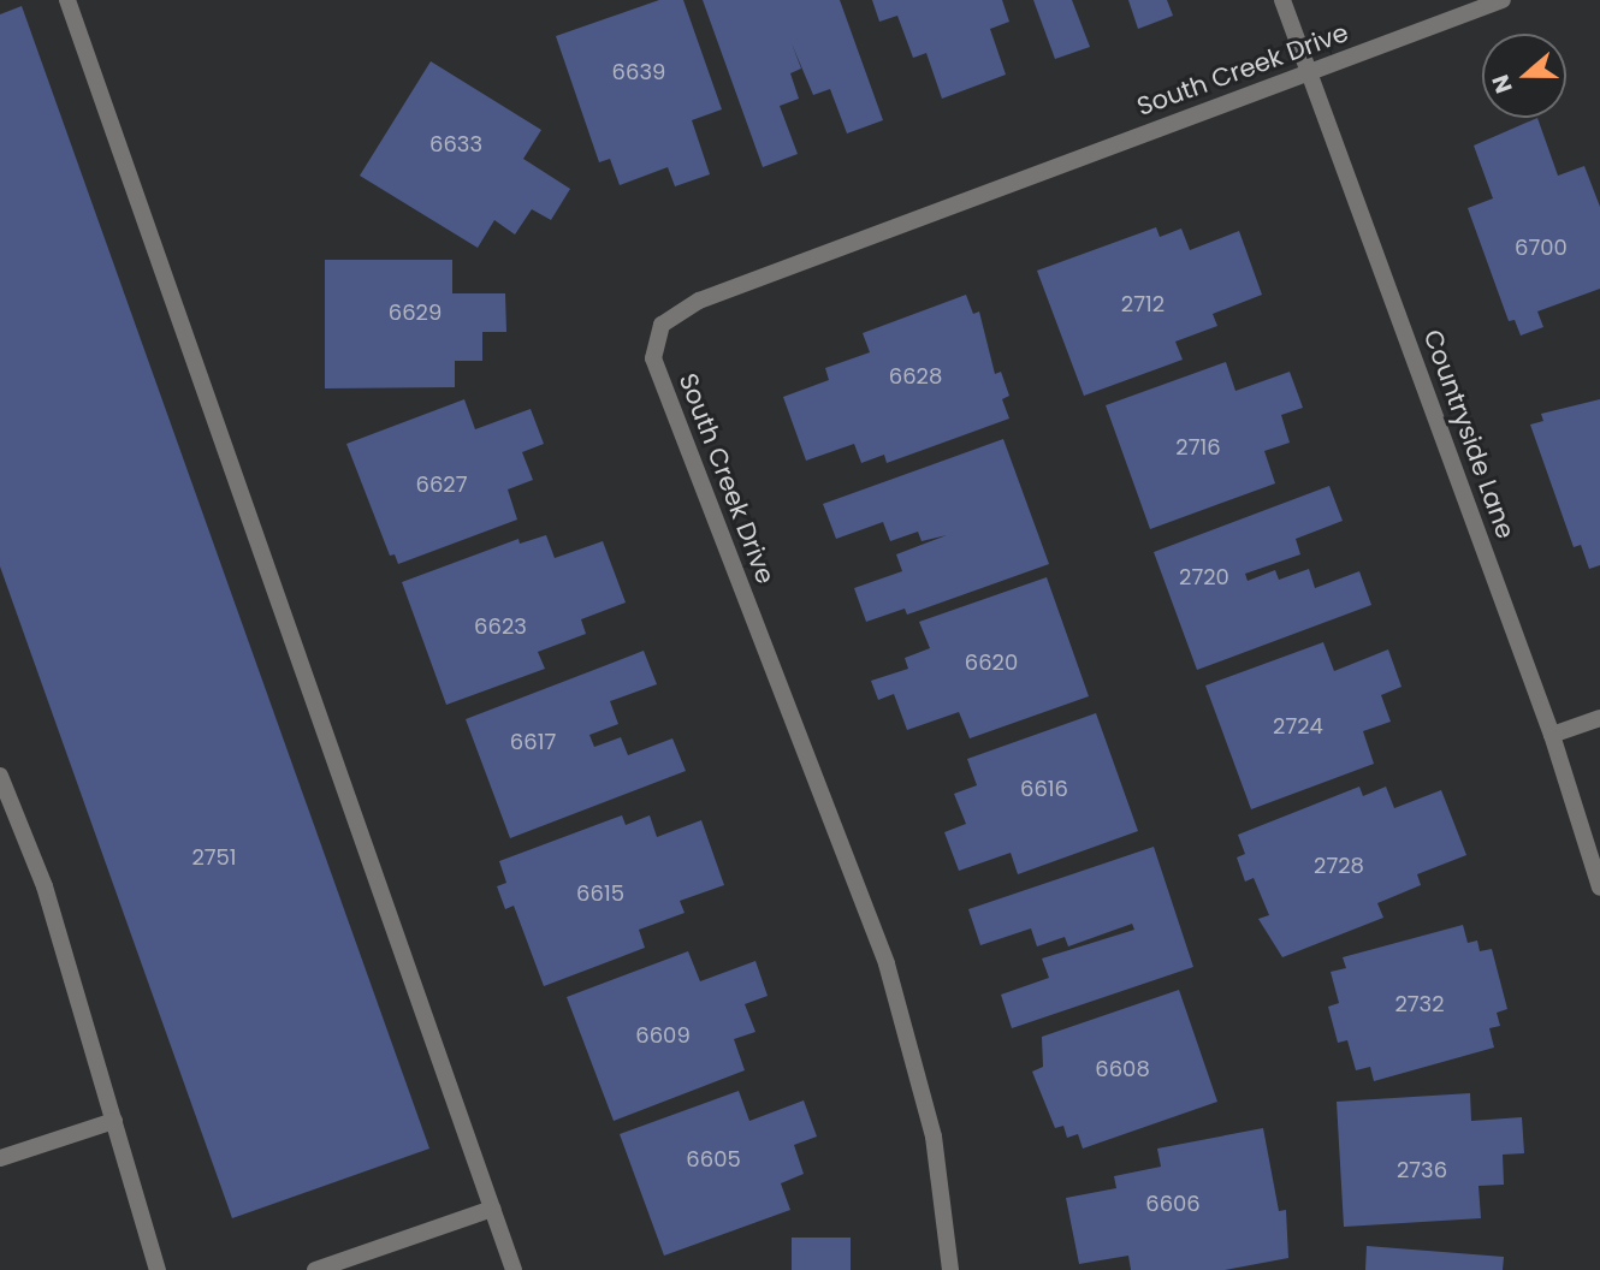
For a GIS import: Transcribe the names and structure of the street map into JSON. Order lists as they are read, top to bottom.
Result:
{
  "streets": {
    "street": ["South Creek Drive", "Countryside Lane"]
  },
  "crossings": [
    ["South Creek Drive", "Countryside Lane"]
  ],
  "house_numbers": [
    "6639",
    "6633",
    "6700",
    "2712",
    "6629",
    "6628",
    "2716",
    "6627",
    "2720",
    "6623",
    "6620",
    "2724",
    "6617",
    "6616",
    "2751",
    "2728",
    "6615",
    "2732",
    "6609",
    "6608",
    "6605",
    "2736",
    "6606"
  ],
  "north": "left"
}
